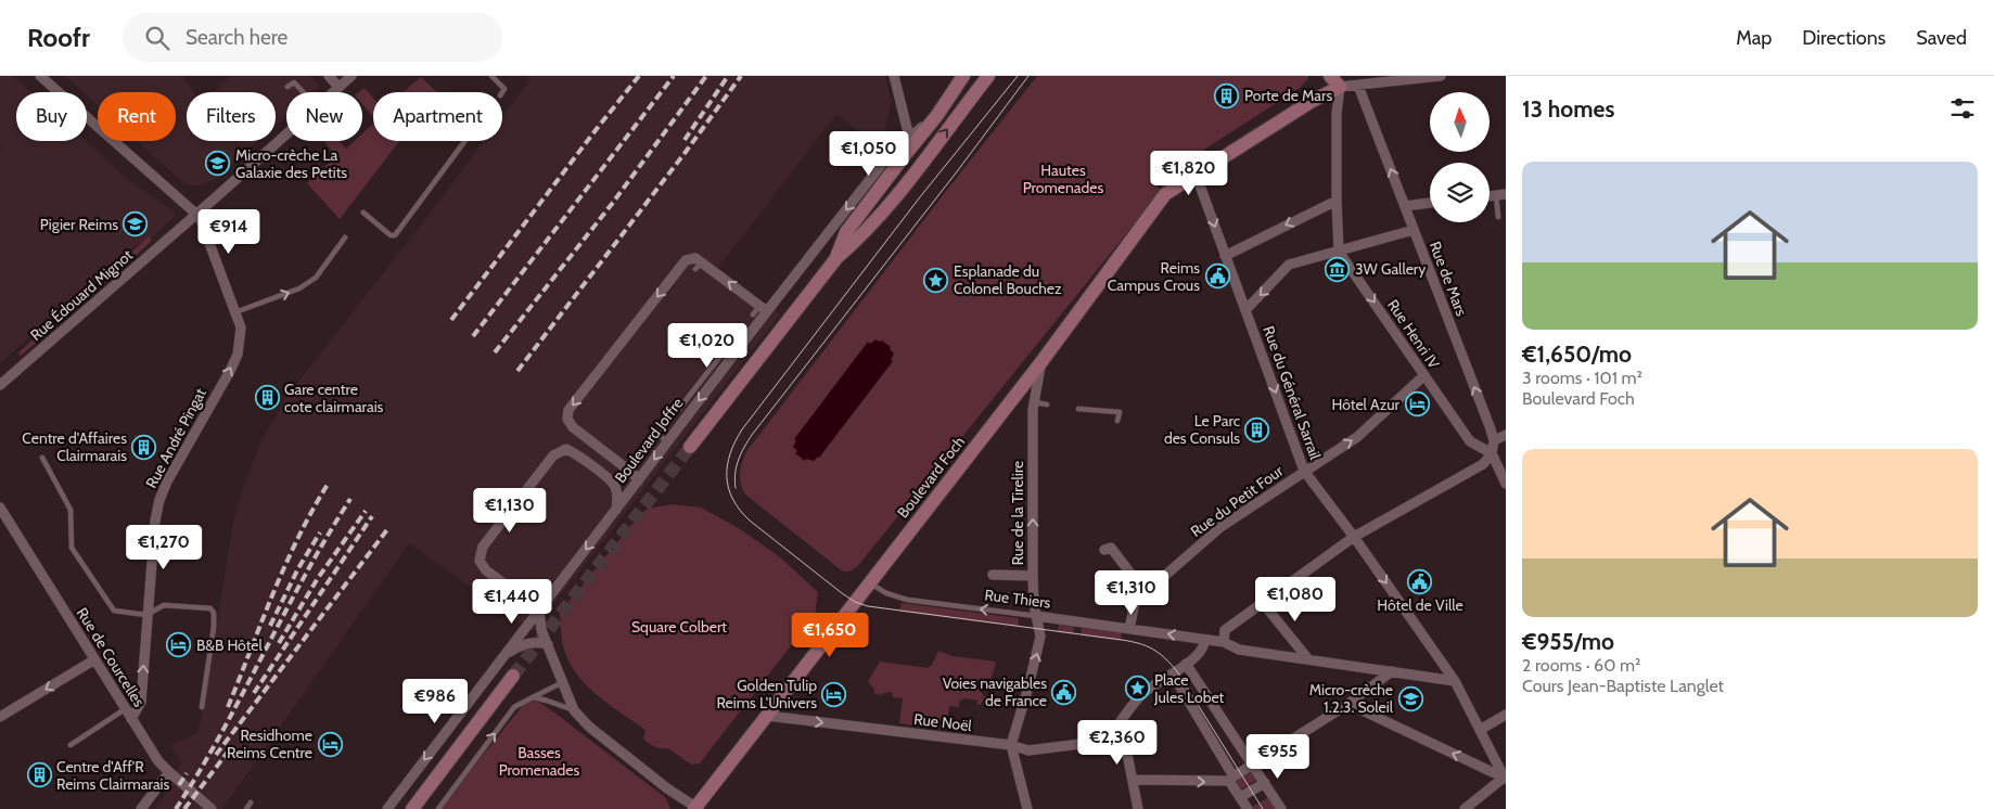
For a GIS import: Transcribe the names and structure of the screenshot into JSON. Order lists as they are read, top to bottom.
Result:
{
  "streets": {
    "main road": ["Boulevard Foch"],
    "street": [
      "Rue de Mars",
      "Rue Édouard Mignot",
      "Rue Henri IV",
      "Rue du Général Sarrail",
      "Rue André Pingat",
      "Boulevard Joffre",
      "Rue du Petit Four",
      "Rue de la Tirelire",
      "Rue Thiers",
      "Rue de Courcelles",
      "Rue Noël"
    ]
  },
  "crossings": [
    ["Rue Édouard Mignot", "Rue André Pingat"],
    ["Rue Henri IV", "Rue du Petit Four"],
    ["Rue du Général Sarrail", "Boulevard Foch"],
    ["Rue du Général Sarrail", "Rue du Petit Four"],
    ["Rue du Général Sarrail", "Rue Thiers"],
    ["Rue André Pingat", "Rue de Courcelles"],
    ["Boulevard Foch", "Rue de la Tirelire"],
    ["Boulevard Foch", "Rue Thiers"],
    ["Boulevard Foch", "Rue Noël"],
    ["Rue du Petit Four", "Rue Thiers"],
    ["Rue de la Tirelire", "Rue Thiers"],
    ["Rue de la Tirelire", "Rue Noël"]
  ],
  "one_way": [
    "Rue Henri IV",
    "Rue du Général Sarrail",
    "Rue André Pingat",
    "Boulevard Joffre",
    "Rue de la Tirelire",
    "Rue Thiers",
    "Rue Noël"
  ],
  "parks": ["Hautes Promenades", "Square Colbert", "Basses Promenades"],
  "places": {
    "building": [
      "Porte de Mars",
      "Gare centre cote clairmarais",
      "Le Parc des Consuls",
      "Centre d'Affaires Clairmarais",
      "Centre d'Aff'R Reims Clairmarais"
    ],
    "school or university": ["Micro-crèche La Galaxie des Petits", "Pigier Reims", "Micro-crèche 1.2.3. Soleil"],
    "museum": ["3W Gallery"],
    "public building": ["Reims Campus Crous", "Hôtel de Ville", "Voies navigables de France"],
    "place": ["Esplanade du Colonel Bouchez", "Place Jules Lobet"],
    "hotel": [
      "Hôtel Azur",
      "B&B Hôtel",
      "Golden Tulip Reims L'Univers",
      "Residhome Reims Centre"
    ]
  },
  "north": "top",
  "page": {
    "header": "Roofr",
    "search": "Search here",
    "nav": ["Map", "Directions", "Saved"],
    "heading": "13 homes",
    "chip": [
      "Buy",
      "Rent",
      "Filters",
      "New",
      "Apartment"
    ],
    "price": [
      "€1,050",
      "€1,820",
      "€914",
      "€1,020",
      "€1,130",
      "€1,270",
      "€1,310",
      "€1,080",
      "€1,440",
      "€1,650",
      "€986",
      "€2,360",
      "€955"
    ],
    "list": [
      {
        "name": "€1,650/mo",
        "note": "3 rooms · 101 m² · Boulevard Foch"
      },
      {
        "name": "€955/mo",
        "note": "2 rooms · 60 m² · Cours Jean-Baptiste Langlet"
      }
    ]
  }
}
